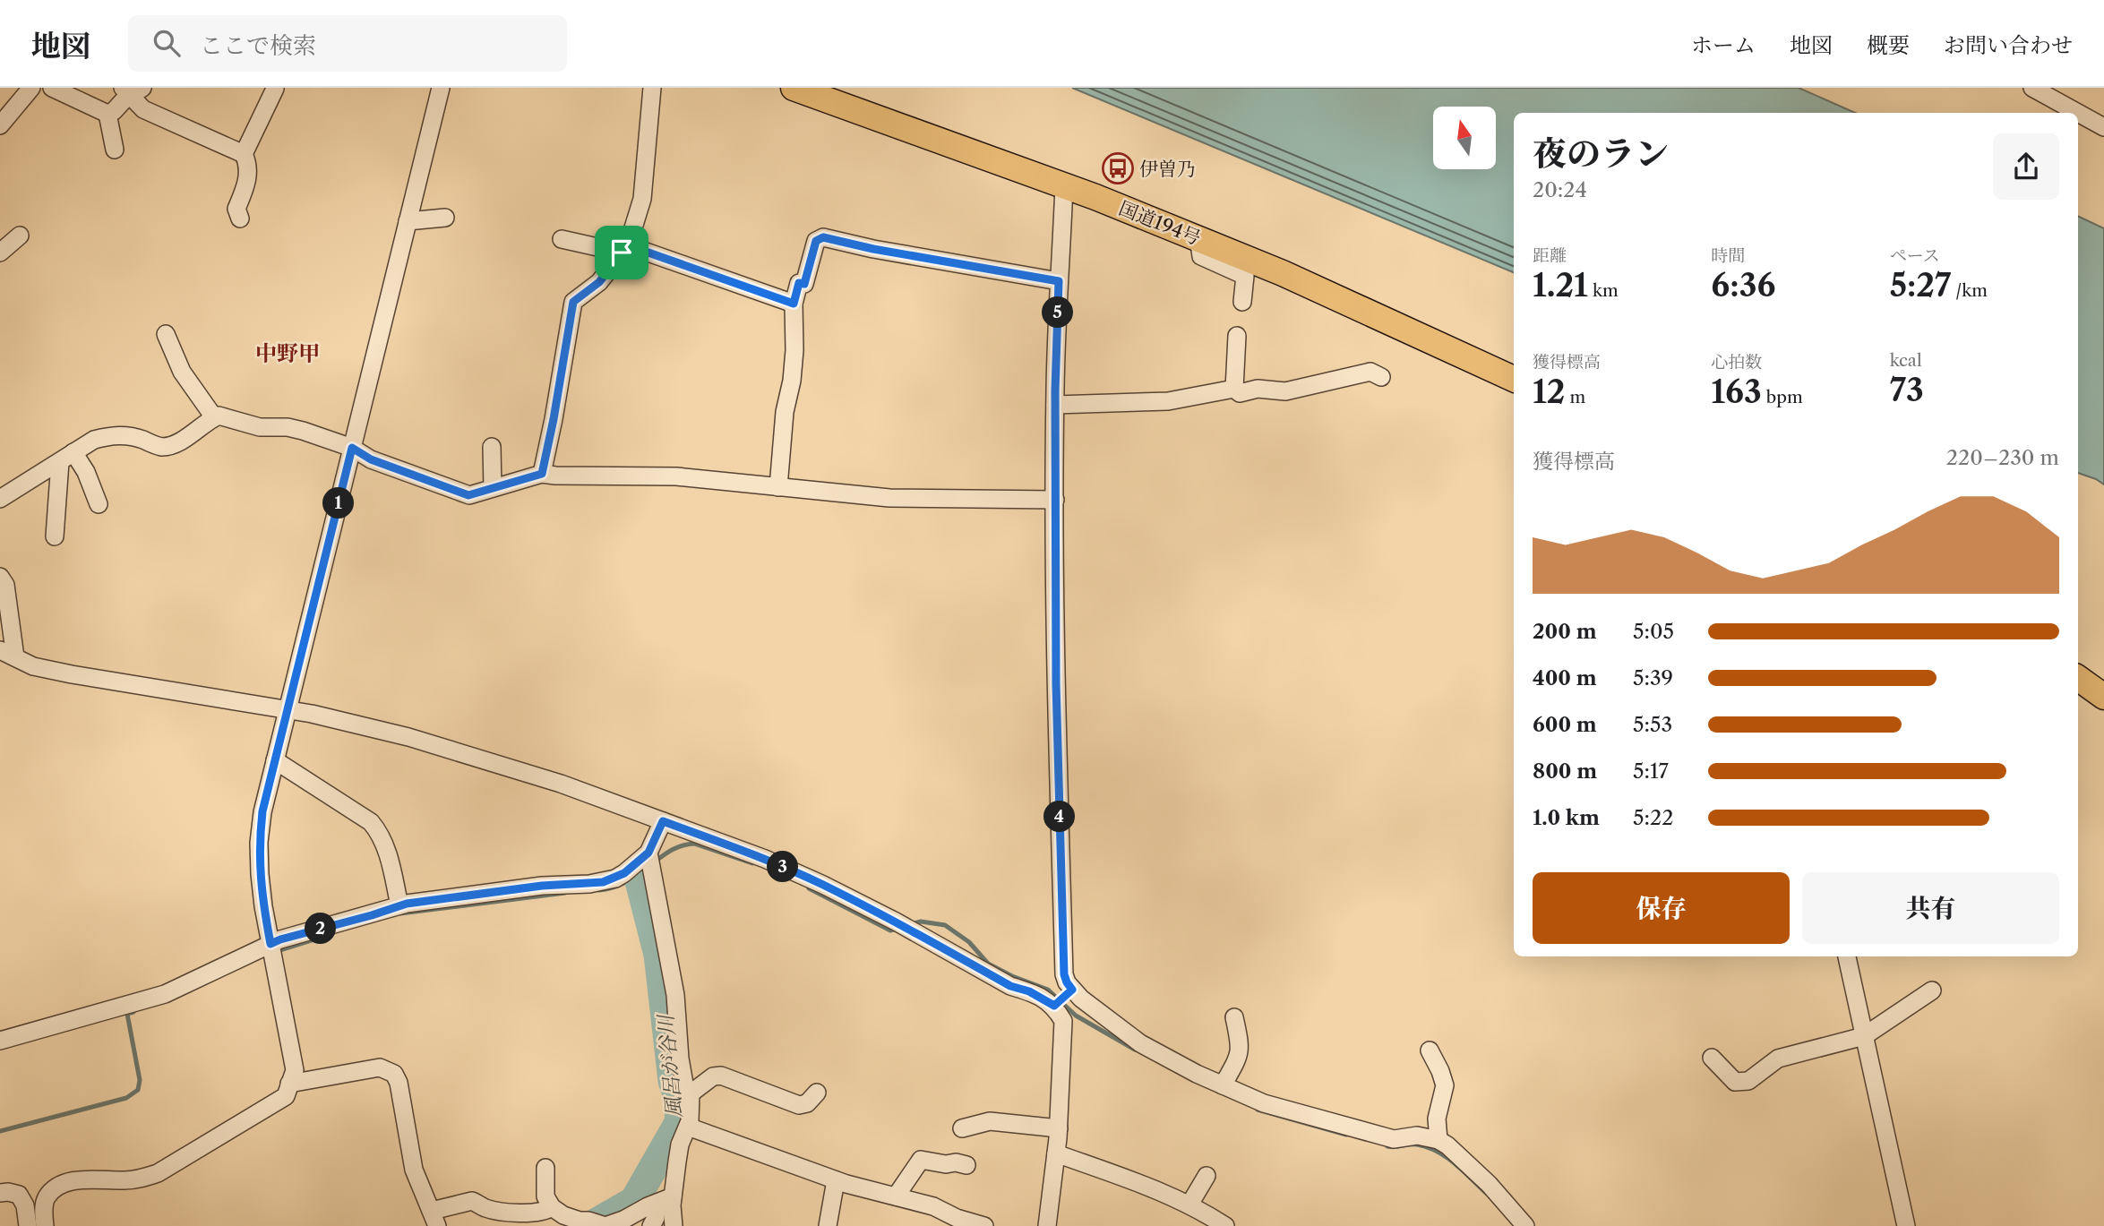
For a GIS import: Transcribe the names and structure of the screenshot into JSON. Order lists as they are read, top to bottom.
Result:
{
  "streets": {
    "highway": ["国道194号"]
  },
  "districts": ["中野甲"],
  "water": ["風呂が谷川"],
  "places": {
    "bus stop": ["伊曽乃"]
  },
  "north": "top",
  "page": {
    "header": "地図",
    "search": "ここで検索",
    "nav": [
      "ホーム",
      "地図",
      "概要",
      "お問い合わせ"
    ],
    "heading": ["夜のラン", "20:24"],
    "stats": [
      ["距離", "1.21 km"],
      ["時間", "6:36"],
      ["ペース", "5:27 /km"],
      ["獲得標高", "12 m"],
      ["心拍数", "163 bpm"],
      ["kcal", "73"]
    ],
    "pins": [
      "5",
      "1",
      "4",
      "3",
      "2"
    ],
    "chart": ["獲得標高", "220–230 m"],
    "list": [
      {
        "name": "200 m",
        "note": "5:05"
      },
      {
        "name": "400 m",
        "note": "5:39"
      },
      {
        "name": "600 m",
        "note": "5:53"
      },
      {
        "name": "800 m",
        "note": "5:17"
      },
      {
        "name": "1.0 km",
        "note": "5:22"
      }
    ],
    "buttons": ["保存", "共有"]
  }
}
